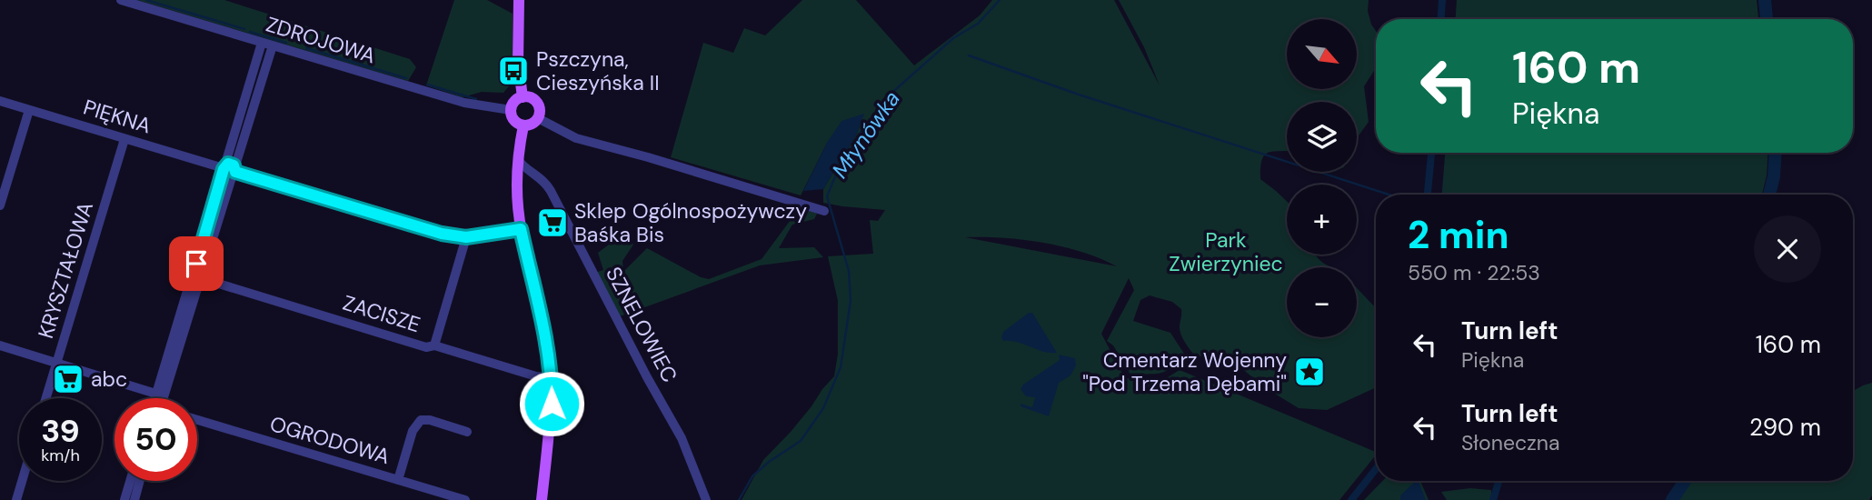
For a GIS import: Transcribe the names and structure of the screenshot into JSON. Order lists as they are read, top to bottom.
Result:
{
  "streets": {
    "street": [
      "ZDROJOWA",
      "PIĘKNA",
      "KRYSZTAŁOWA",
      "ZACISZE",
      "SZNELOWIEC",
      "OGRODOWA"
    ]
  },
  "crossings": [
    ["PIĘKNA", "KRYSZTAŁOWA"]
  ],
  "water": ["Młynówka"],
  "parks": ["Park Zwierzyniec"],
  "places": {
    "bus stop": ["Pszczyna, Cieszyńska II"],
    "supermarket": ["Sklep Ogólnospożywczy Baśka Bis", "abc"],
    "place": ["Cmentarz Wojenny \"Pod Trzema Dębami\""]
  },
  "north": "bottom right",
  "page": {
    "map_buttons": ["+", "−"],
    "turn": ["160 m", "Piękna"],
    "heading": ["2 min", "550 m · 22:53"],
    "list": [
      {
        "name": "Turn left",
        "note": "Piękna",
        "value": "160 m"
      },
      {
        "name": "Turn left",
        "note": "Słoneczna",
        "value": "290 m"
      }
    ],
    "speed": "39 km/h",
    "limit": "50"
  }
}
